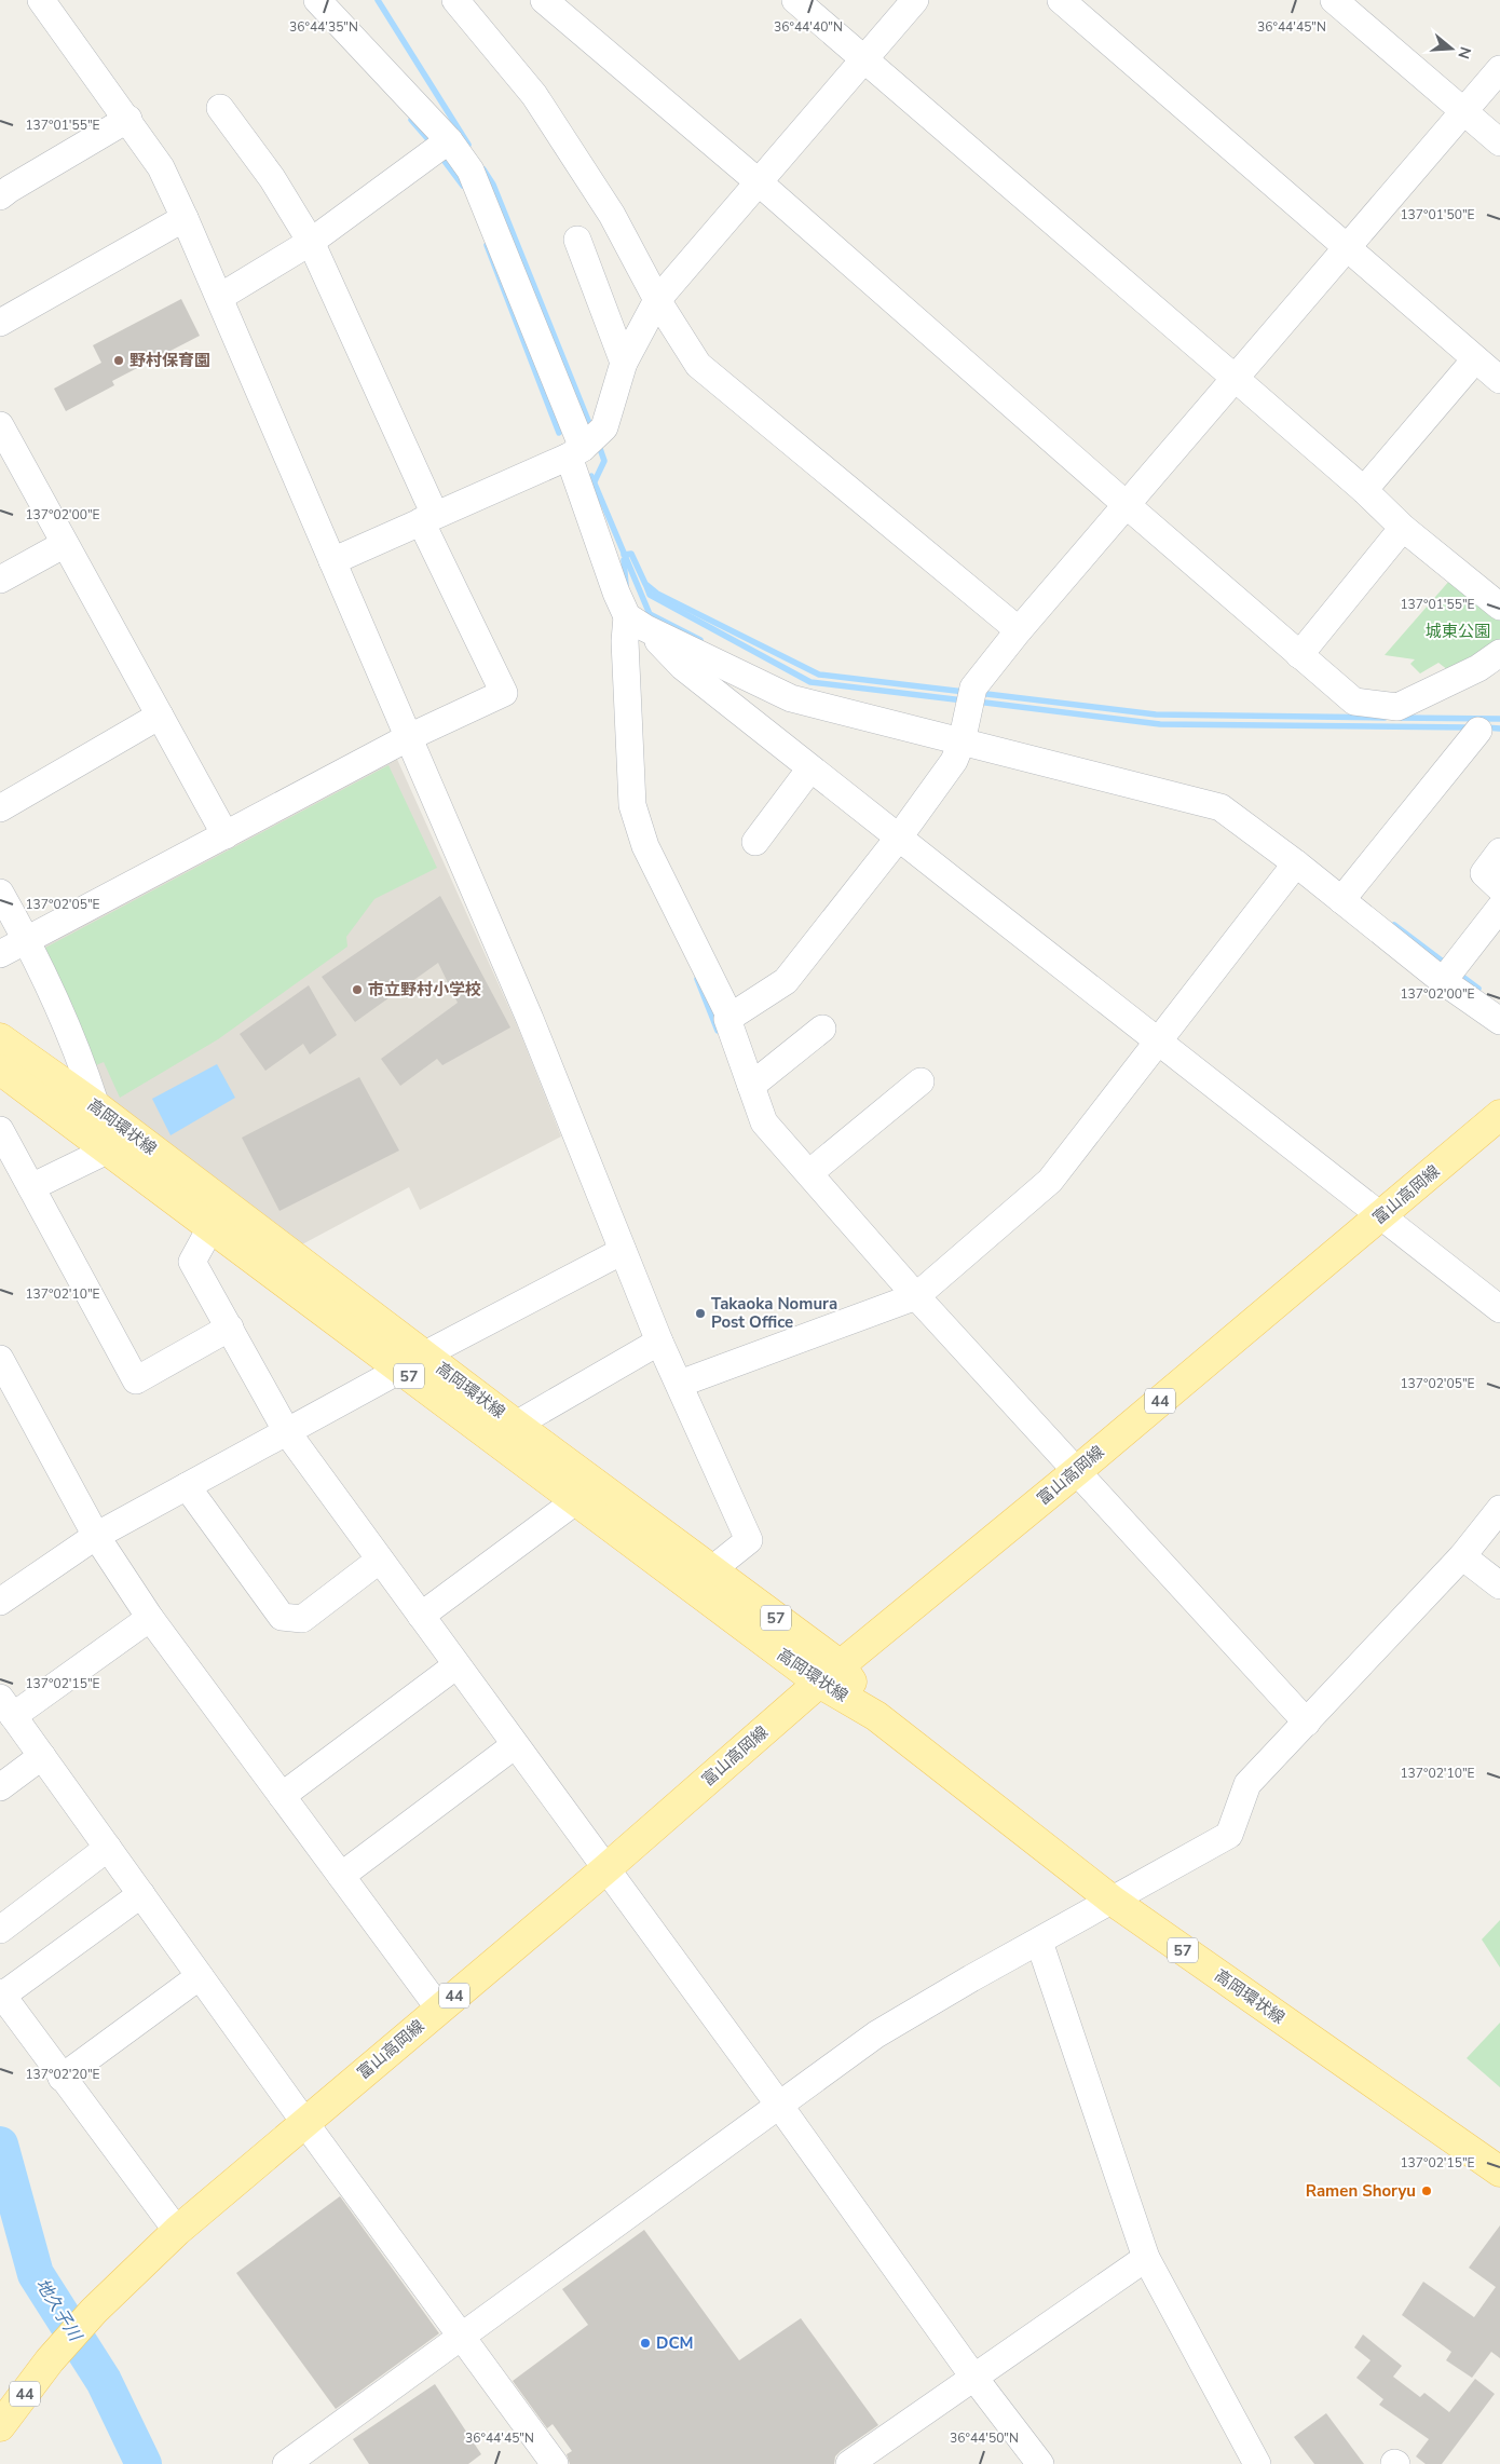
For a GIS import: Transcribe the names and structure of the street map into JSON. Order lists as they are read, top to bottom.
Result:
{
  "streets": {
    "main road": [
      "高岡環状線",
      "富山高岡線",
      "57",
      "44"
    ]
  },
  "crossings": [
    ["高岡環状線", "富山高岡線"]
  ],
  "water": ["地久子川"],
  "parks": ["城東公園"],
  "places": [
    "野村保育園",
    "市立野村小学校",
    "Takaoka Nomura Post Office",
    "Ramen Shoryu",
    "DCM"
  ],
  "north": "right",
  "coordinates": [
    "36°44'35\"N",
    "36°44'40\"N",
    "36°44'45\"N",
    "137°01'55\"E",
    "137°01'50\"E",
    "137°02'00\"E",
    "137°02'05\"E",
    "137°02'10\"E",
    "137°02'15\"E",
    "137°02'20\"E",
    "36°44'50\"N"
  ]
}
